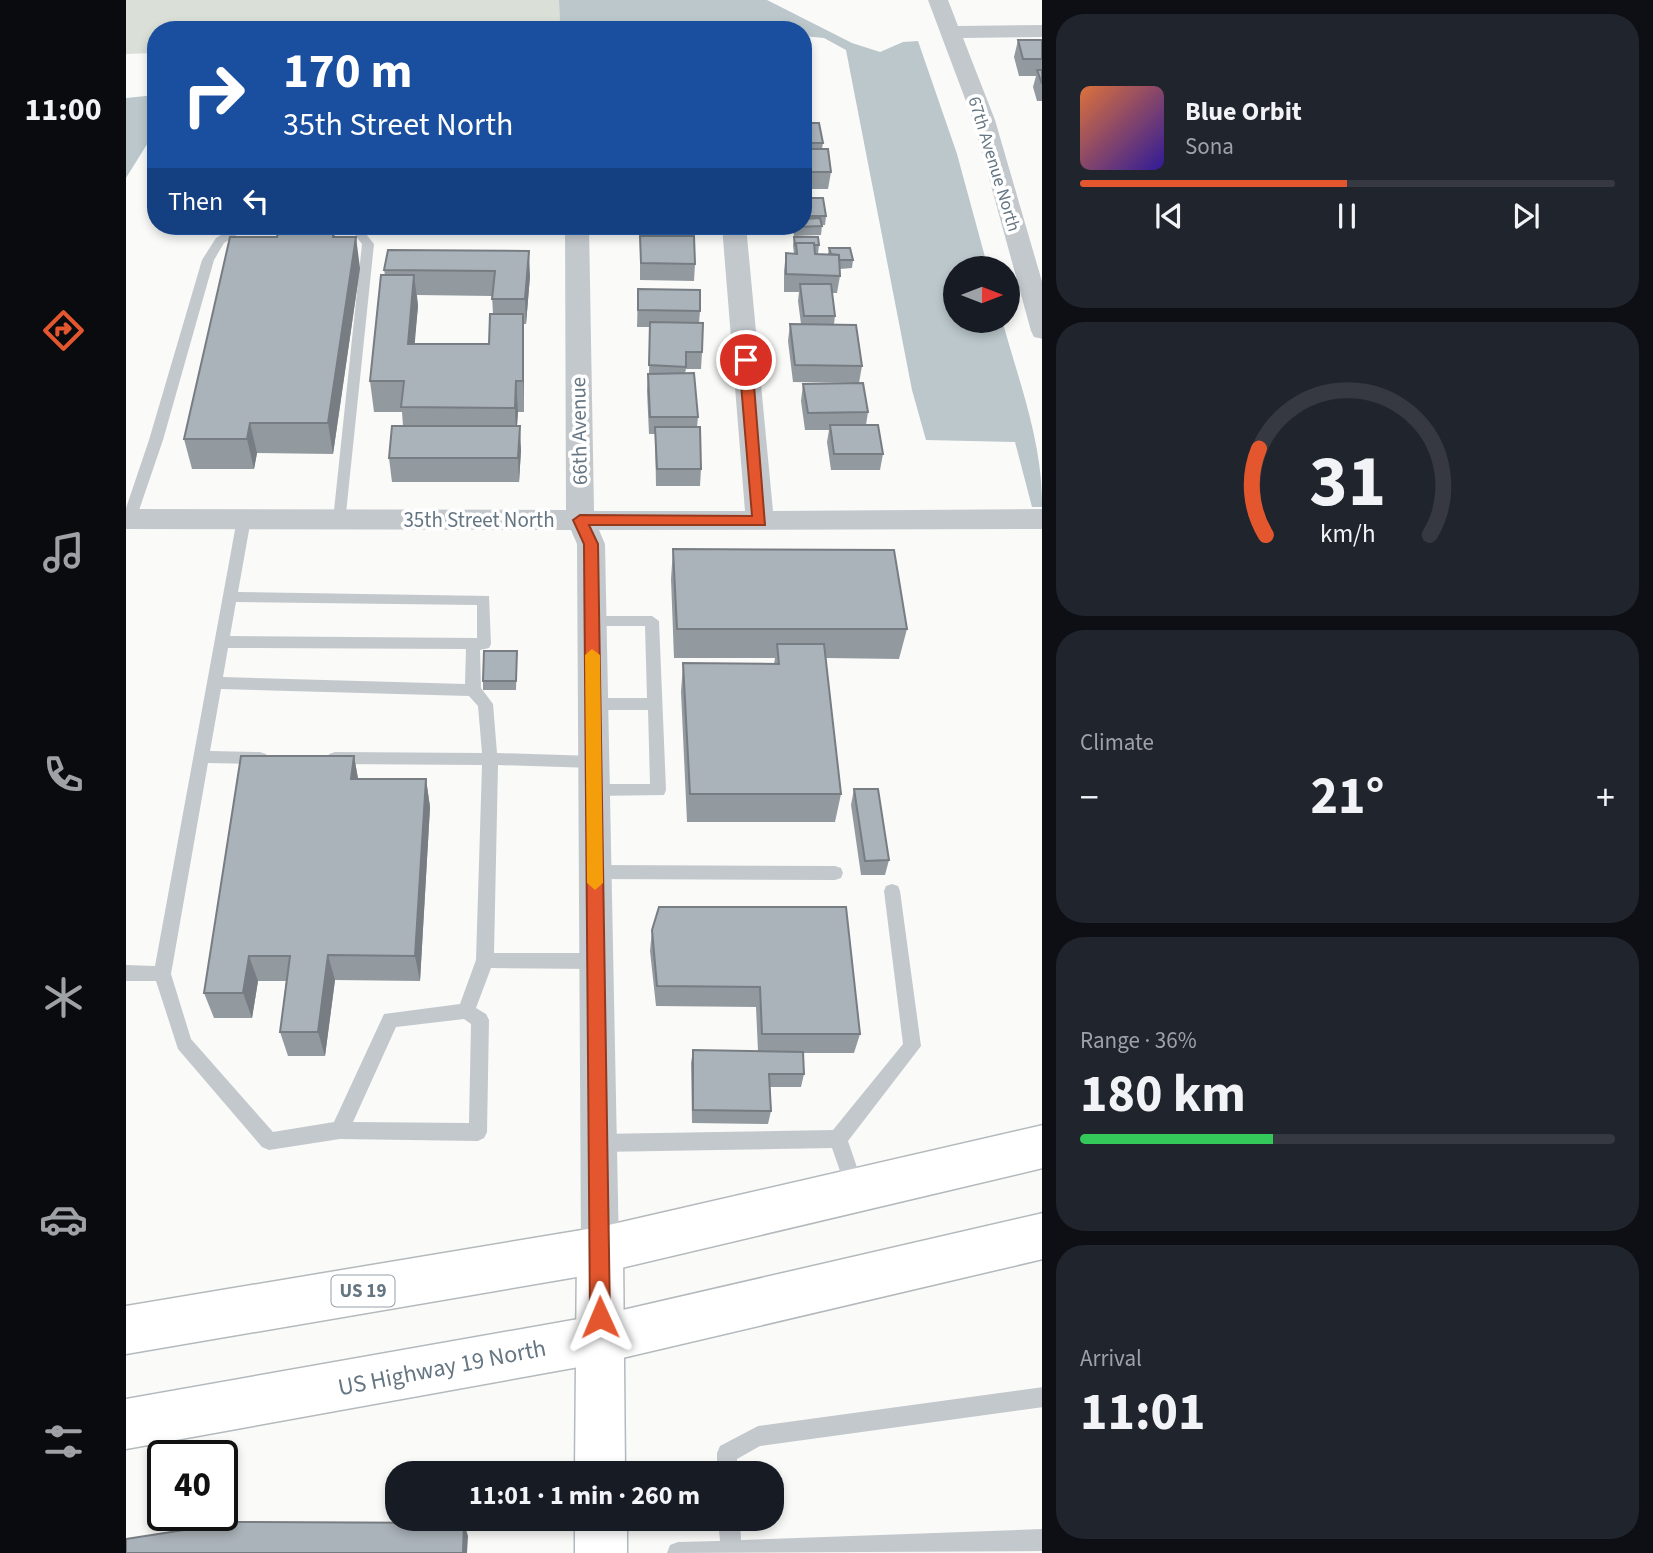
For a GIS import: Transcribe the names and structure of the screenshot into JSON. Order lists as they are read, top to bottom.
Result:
{
  "streets": {
    "main road": ["66th Avenue", "US 19", "US Highway 19 North"],
    "street": ["67th Avenue North", "35th Street North"]
  },
  "crossings": [
    ["66th Avenue", "35th Street North"],
    ["66th Avenue", "US 19"],
    ["66th Avenue", "US Highway 19 North"]
  ],
  "north": "right",
  "page": {
    "tabs": "11:00",
    "turn": ["170 m", "35th Street North"],
    "song": ["Blue Orbit", "Sona"],
    "then": "Then",
    "tile": [
      "Climate",
      ["Range · 36%", "180 km"],
      ["Arrival", "11:01"]
    ],
    "heat": ["−", "21°", "+"],
    "limit": "40",
    "trip": "11:01 · 1 min · 260 m",
    "gauge": ["31", "km/h"]
  }
}
